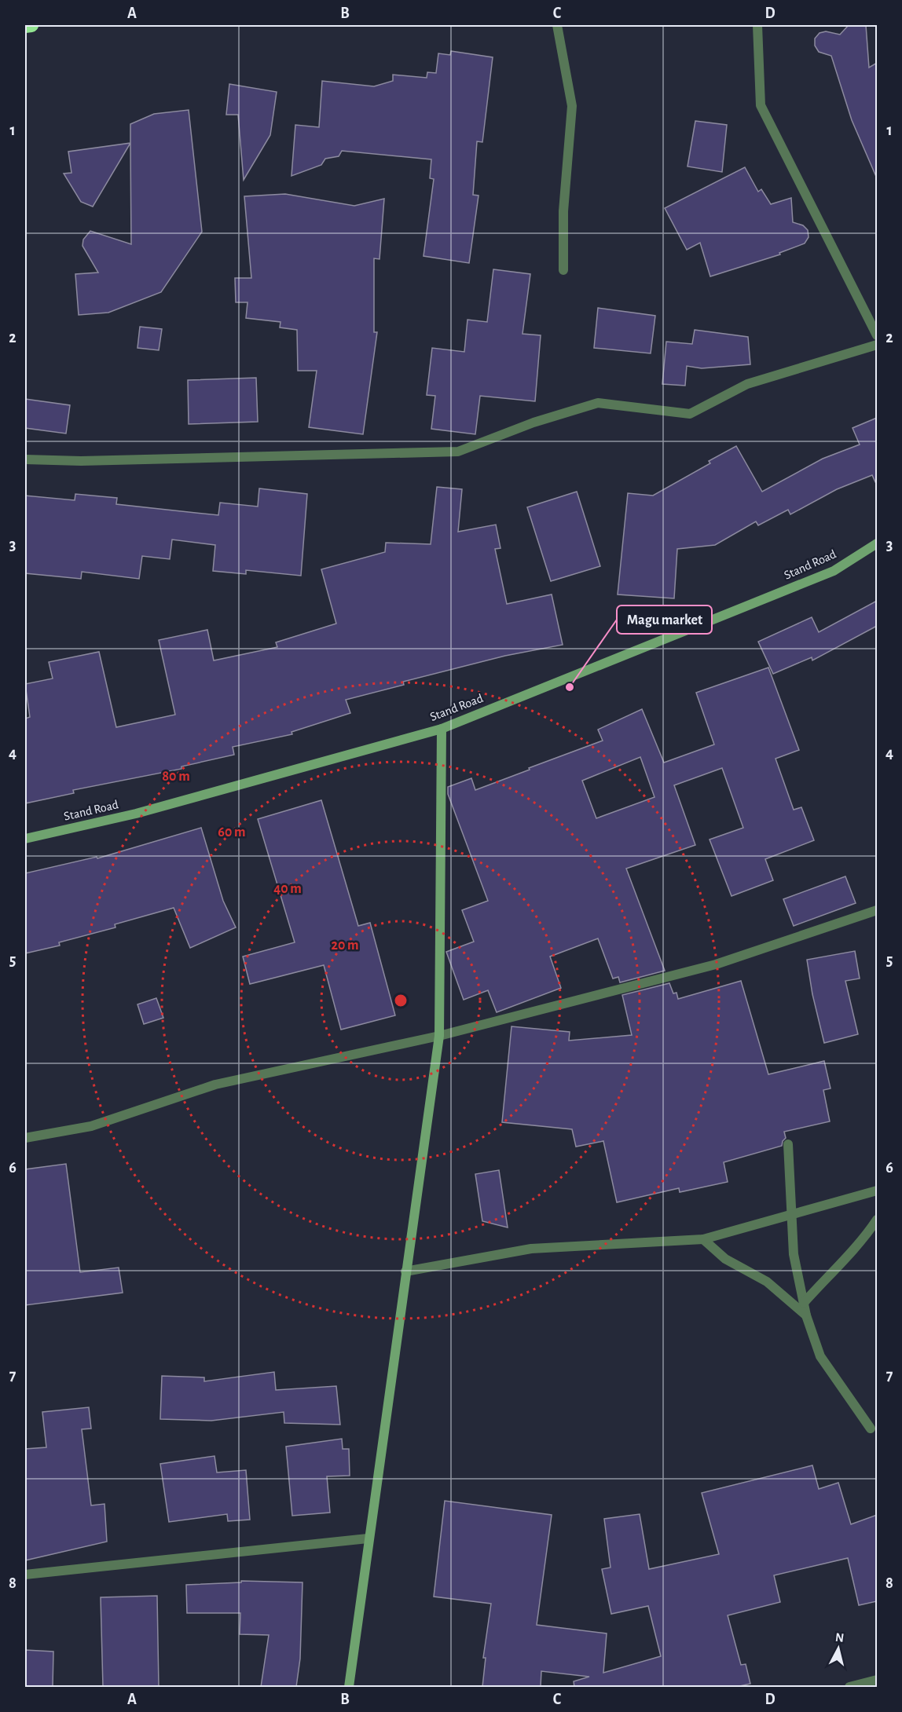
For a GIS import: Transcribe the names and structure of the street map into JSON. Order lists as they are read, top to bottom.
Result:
{
  "streets": {
    "street": ["Stand Road"]
  },
  "places": ["Magu market"],
  "north": "top",
  "grid": {
    "columns": [
      "A",
      "B",
      "C",
      "D"
    ],
    "rows": [
      "1",
      "2",
      "3",
      "4",
      "5",
      "6",
      "7",
      "8"
    ]
  },
  "rings": [
    "80 m",
    "60 m",
    "40 m",
    "20 m"
  ]
}
